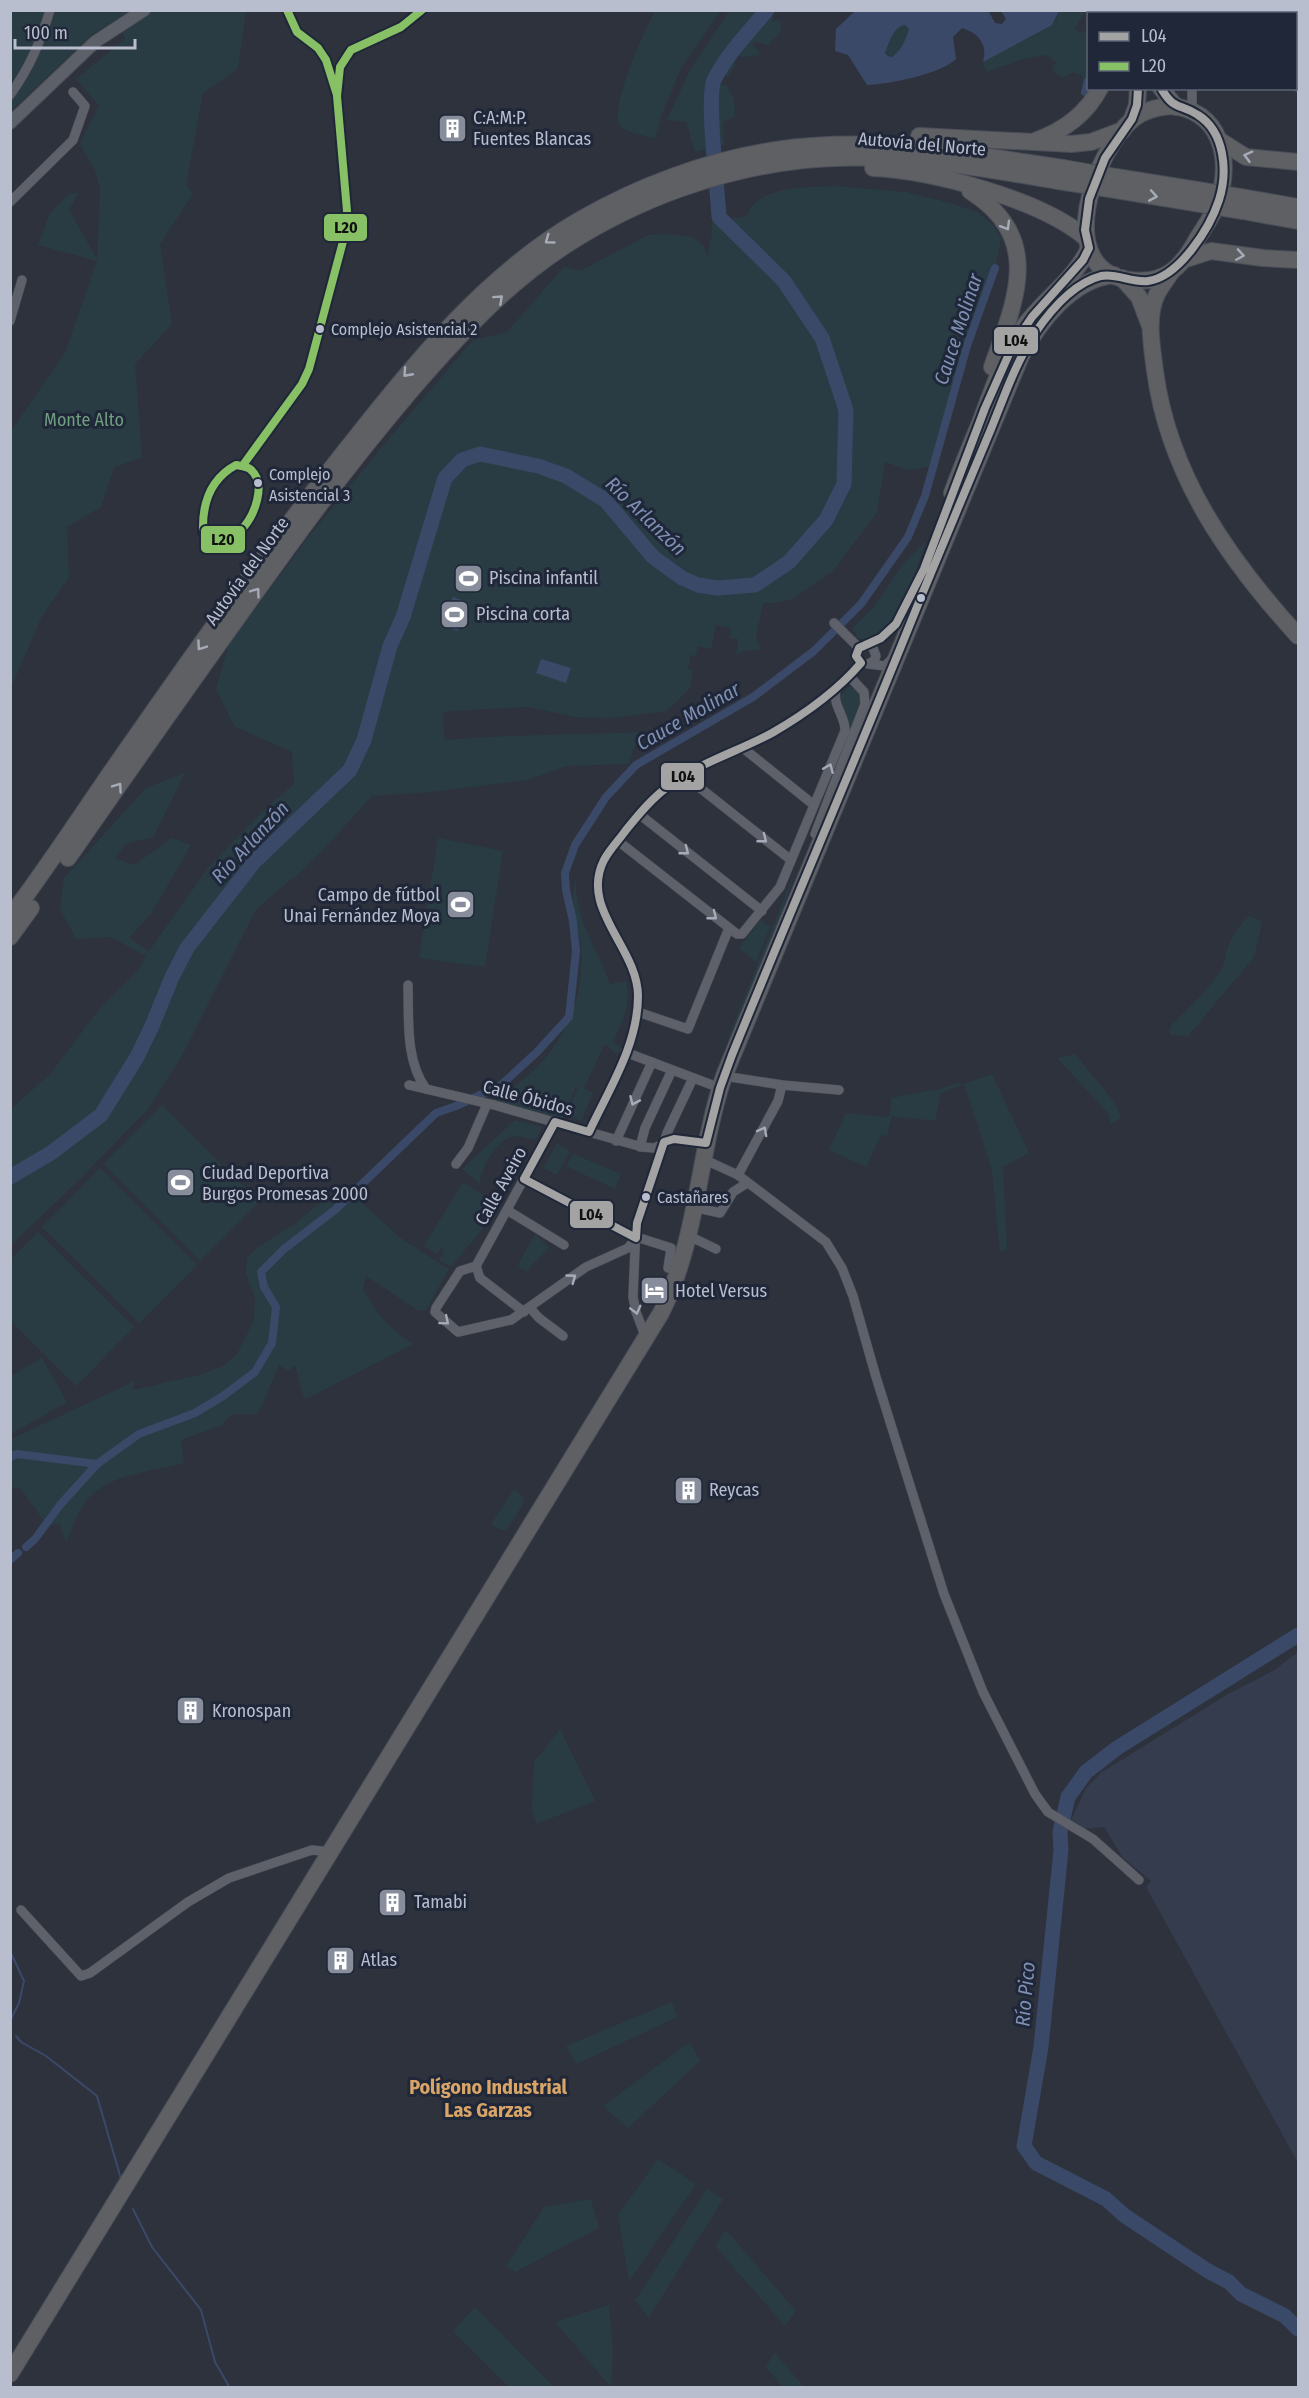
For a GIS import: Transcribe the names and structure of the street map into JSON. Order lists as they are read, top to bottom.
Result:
{
  "streets": {
    "highway": ["Autovía del Norte"],
    "street": ["Calle Óbidos", "Calle Aveiro"]
  },
  "crossings": [
    ["Calle Óbidos", "Calle Aveiro"]
  ],
  "districts": ["Polígono Industrial Las Garzas"],
  "water": ["Cauce Molinar", "Río Arlanzón", "Río Pico"],
  "parks": ["Monte Alto"],
  "places": {
    "building": [
      "C:A:M:P. Fuentes Blancas",
      "Reycas",
      "Kronospan",
      "Tamabi",
      "Atlas"
    ],
    "other": ["Complejo Asistencial 2", "Complejo Asistencial 3", "Castañares"],
    "sports": [
      "Piscina infantil",
      "Piscina corta",
      "Campo de fútbol Unai Fernández Moya",
      "Ciudad Deportiva Burgos Promesas 2000"
    ],
    "hotel": ["Hotel Versus"]
  },
  "lines": ["transit line L20", "transit line L04"],
  "legend": ["L04", "L20"],
  "scale_bar": "100 m"
}
